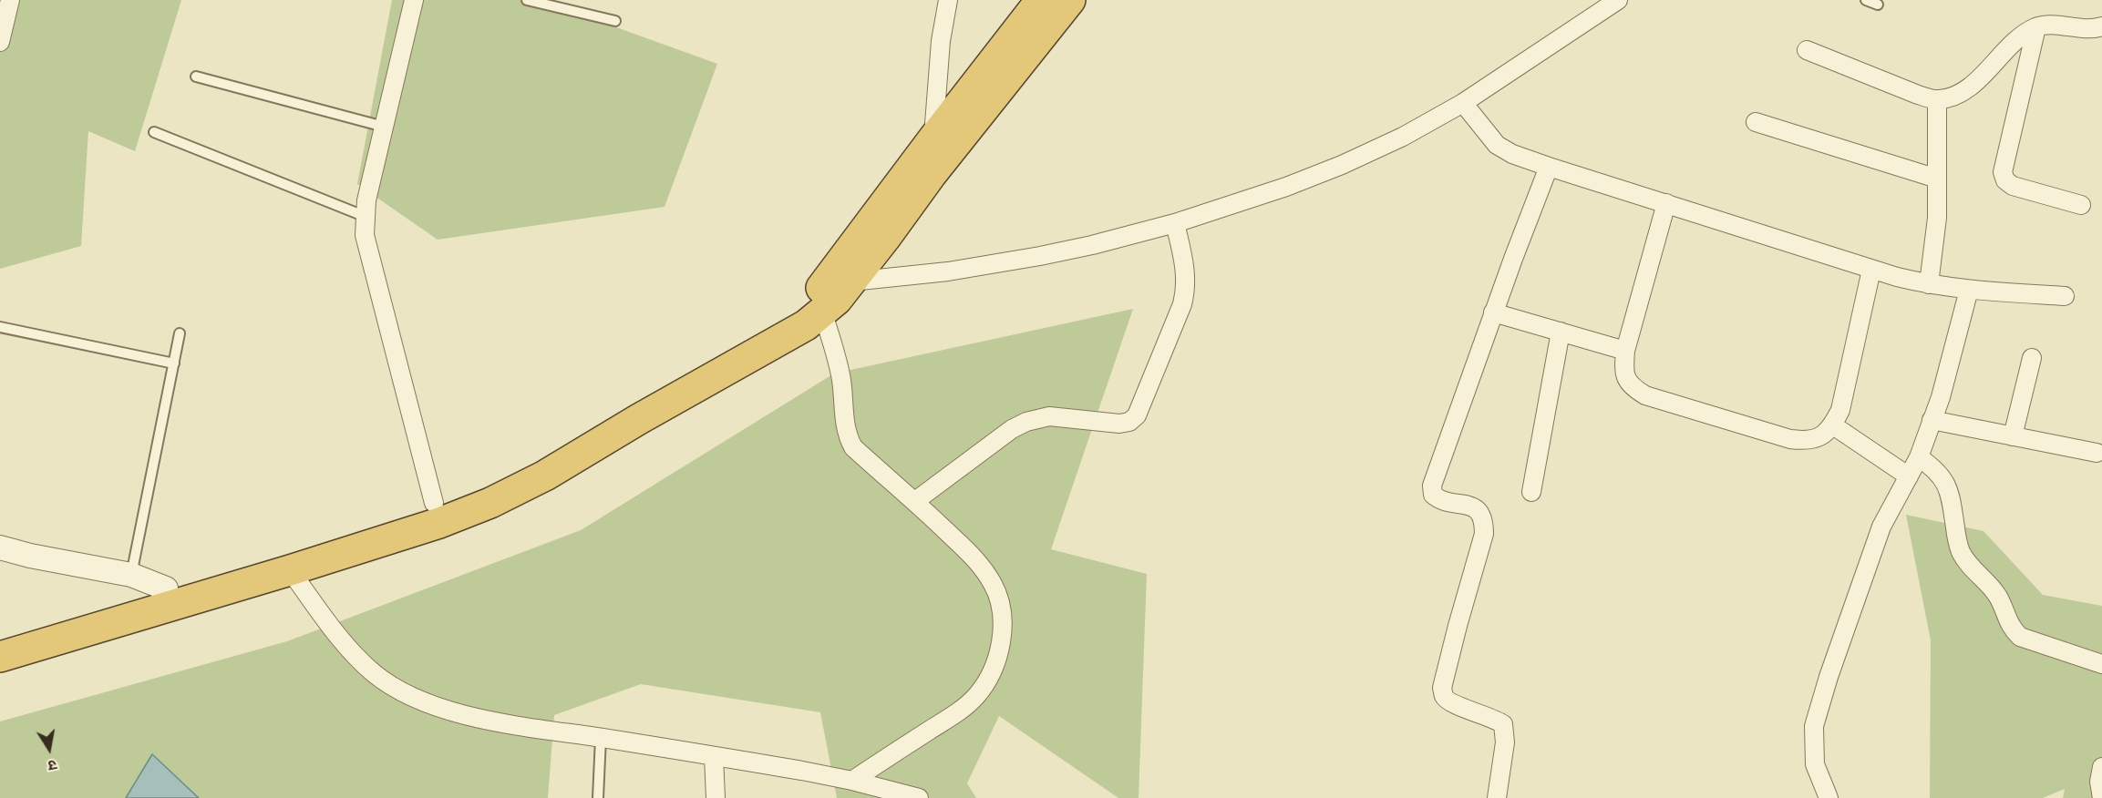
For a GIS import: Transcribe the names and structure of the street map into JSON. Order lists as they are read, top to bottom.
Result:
{
  "north": "bottom"
}
